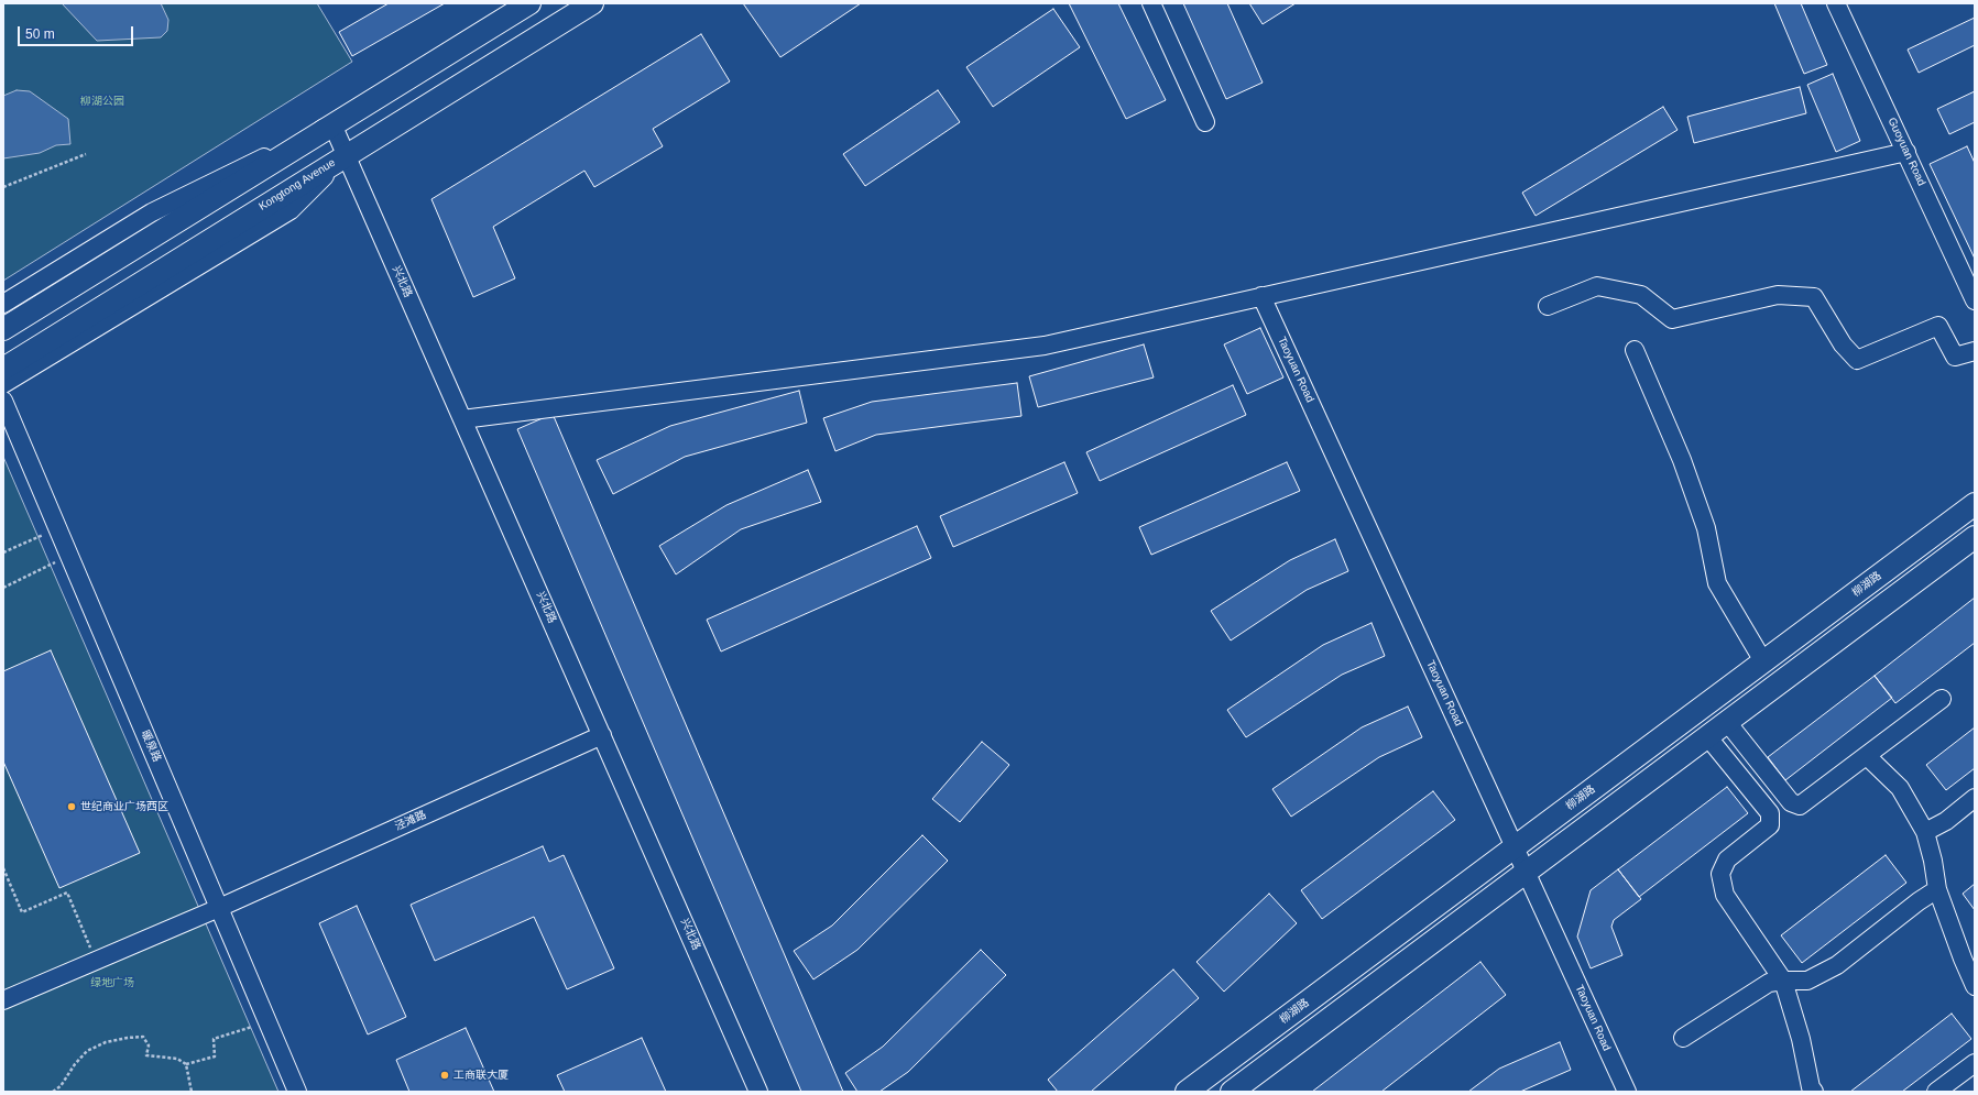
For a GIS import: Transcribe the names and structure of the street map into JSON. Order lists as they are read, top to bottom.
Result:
{
  "streets": {
    "main road": ["Kongtong Avenue", "柳湖路"],
    "street": [
      "Guoyuan Road",
      "兴北路",
      "Taoyuan Road",
      "暖泉路",
      "泾滩路"
    ]
  },
  "crossings": [
    ["Kongtong Avenue", "兴北路"],
    ["兴北路", "泾滩路"],
    ["Taoyuan Road", "柳湖路"],
    ["暖泉路", "泾滩路"]
  ],
  "parks": ["柳湖公园", "绿地广场"],
  "places": ["世纪商业广场西区", "工商联大厦"],
  "scale_bar": "50 m"
}
